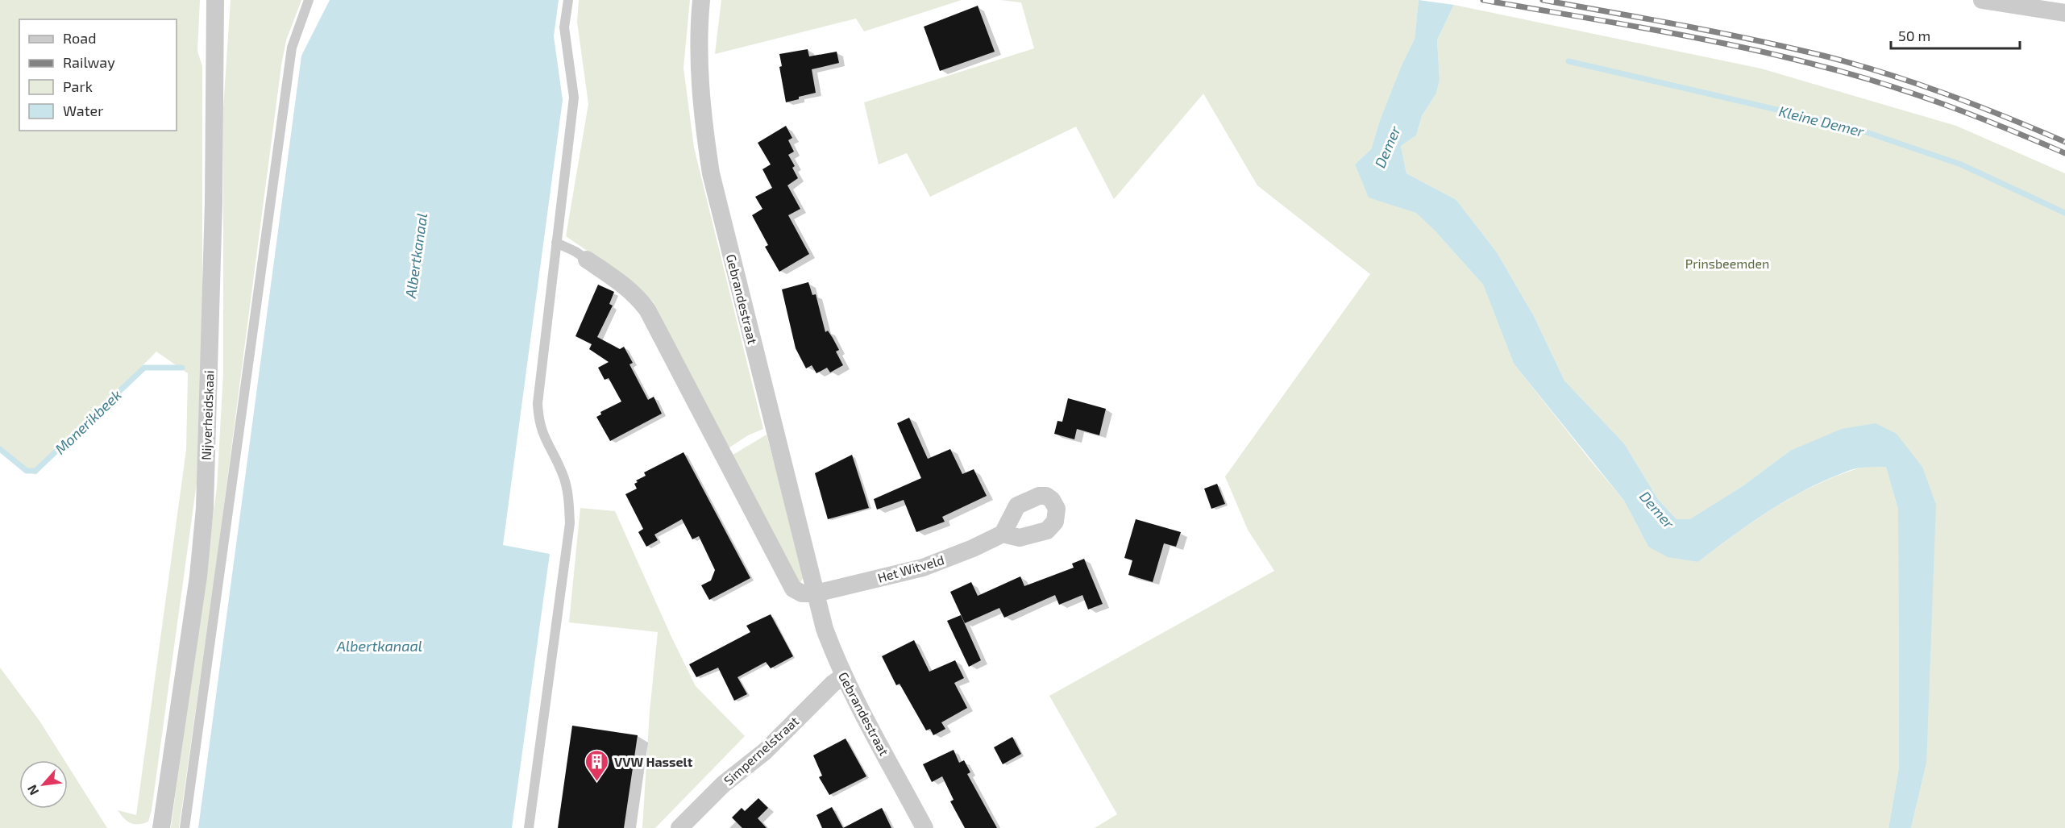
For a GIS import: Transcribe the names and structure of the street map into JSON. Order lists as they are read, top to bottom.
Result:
{
  "streets": {
    "street": [
      "Gebrandestraat",
      "Nijverheidskaai",
      "Het Witveld",
      "Simpernelstraat"
    ]
  },
  "crossings": [
    ["Gebrandestraat", "Het Witveld"],
    ["Gebrandestraat", "Simpernelstraat"]
  ],
  "water": [
    "Kleine Demer",
    "Demer",
    "Albertkanaal",
    "Monerikbeek"
  ],
  "parks": ["Prinsbeemden"],
  "places": {
    "building": ["VVW Hasselt"]
  },
  "legend": [
    "Road",
    "Railway",
    "Park",
    "Water"
  ],
  "scale_bar": "50 m",
  "north": "bottom left"
}
